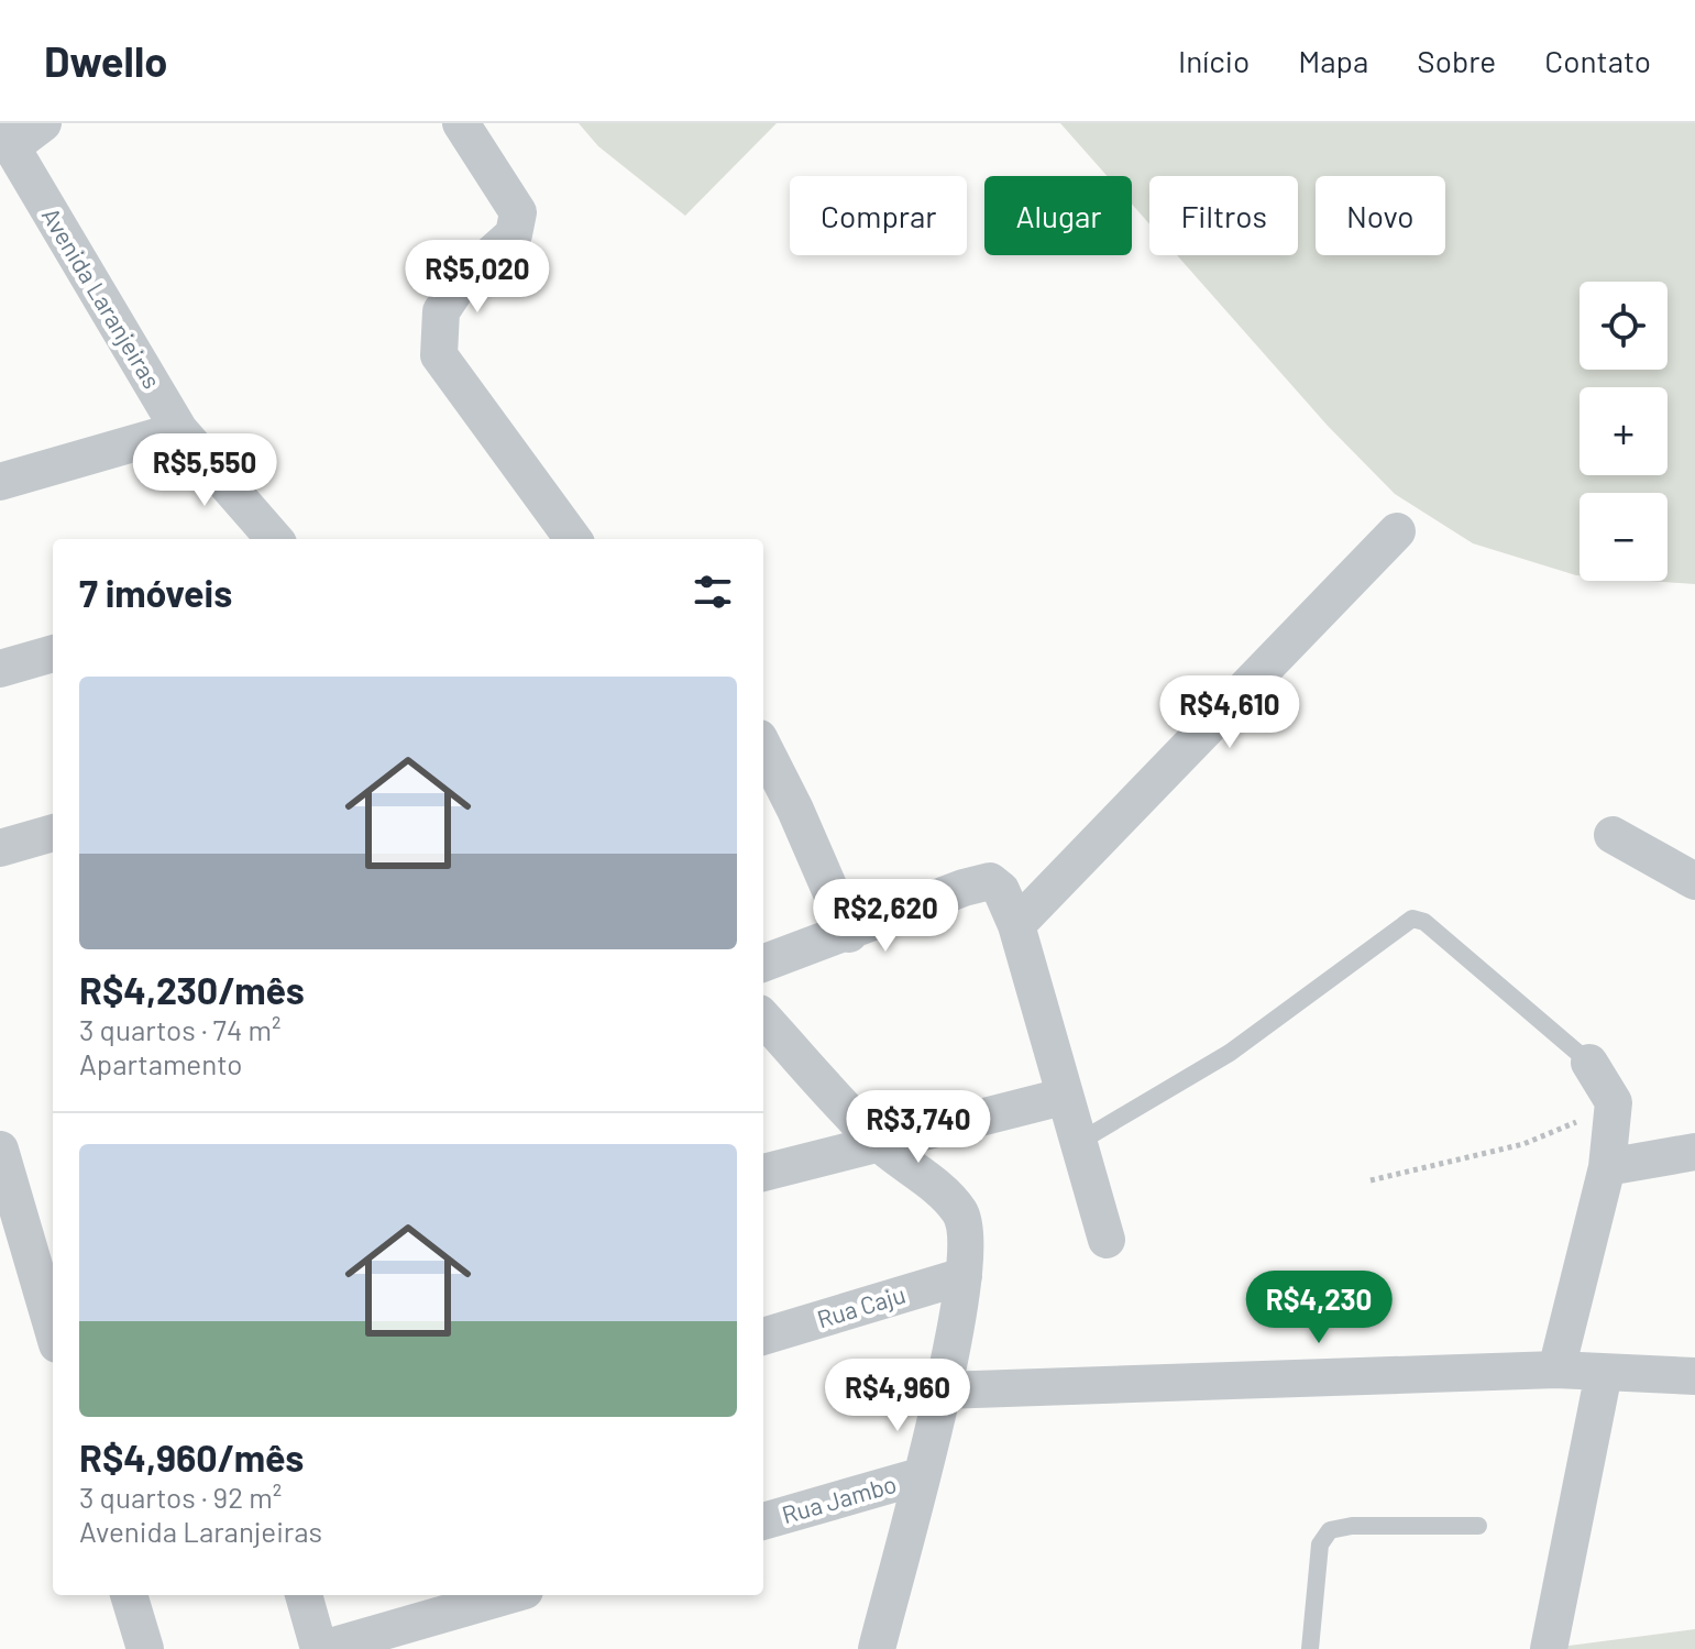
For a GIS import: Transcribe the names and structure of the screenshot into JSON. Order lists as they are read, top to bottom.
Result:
{
  "streets": {
    "street": ["Avenida Laranjeiras", "Rua Caju", "Rua Jambo"]
  },
  "page": {
    "header": "Dwello",
    "nav": [
      "Início",
      "Mapa",
      "Sobre",
      "Contato"
    ],
    "chip": [
      "Comprar",
      "Alugar",
      "Filtros",
      "Novo"
    ],
    "price": [
      "R$5,020",
      "R$5,550",
      "R$4,610",
      "R$2,620",
      "R$3,740",
      "R$4,230",
      "R$4,960"
    ],
    "map_buttons": ["+", "−"],
    "heading": "7 imóveis",
    "list": [
      {
        "name": "R$4,230/mês",
        "note": "3 quartos · 74 m² · Apartamento"
      },
      {
        "name": "R$4,960/mês",
        "note": "3 quartos · 92 m² · Avenida Laranjeiras"
      }
    ]
  }
}
